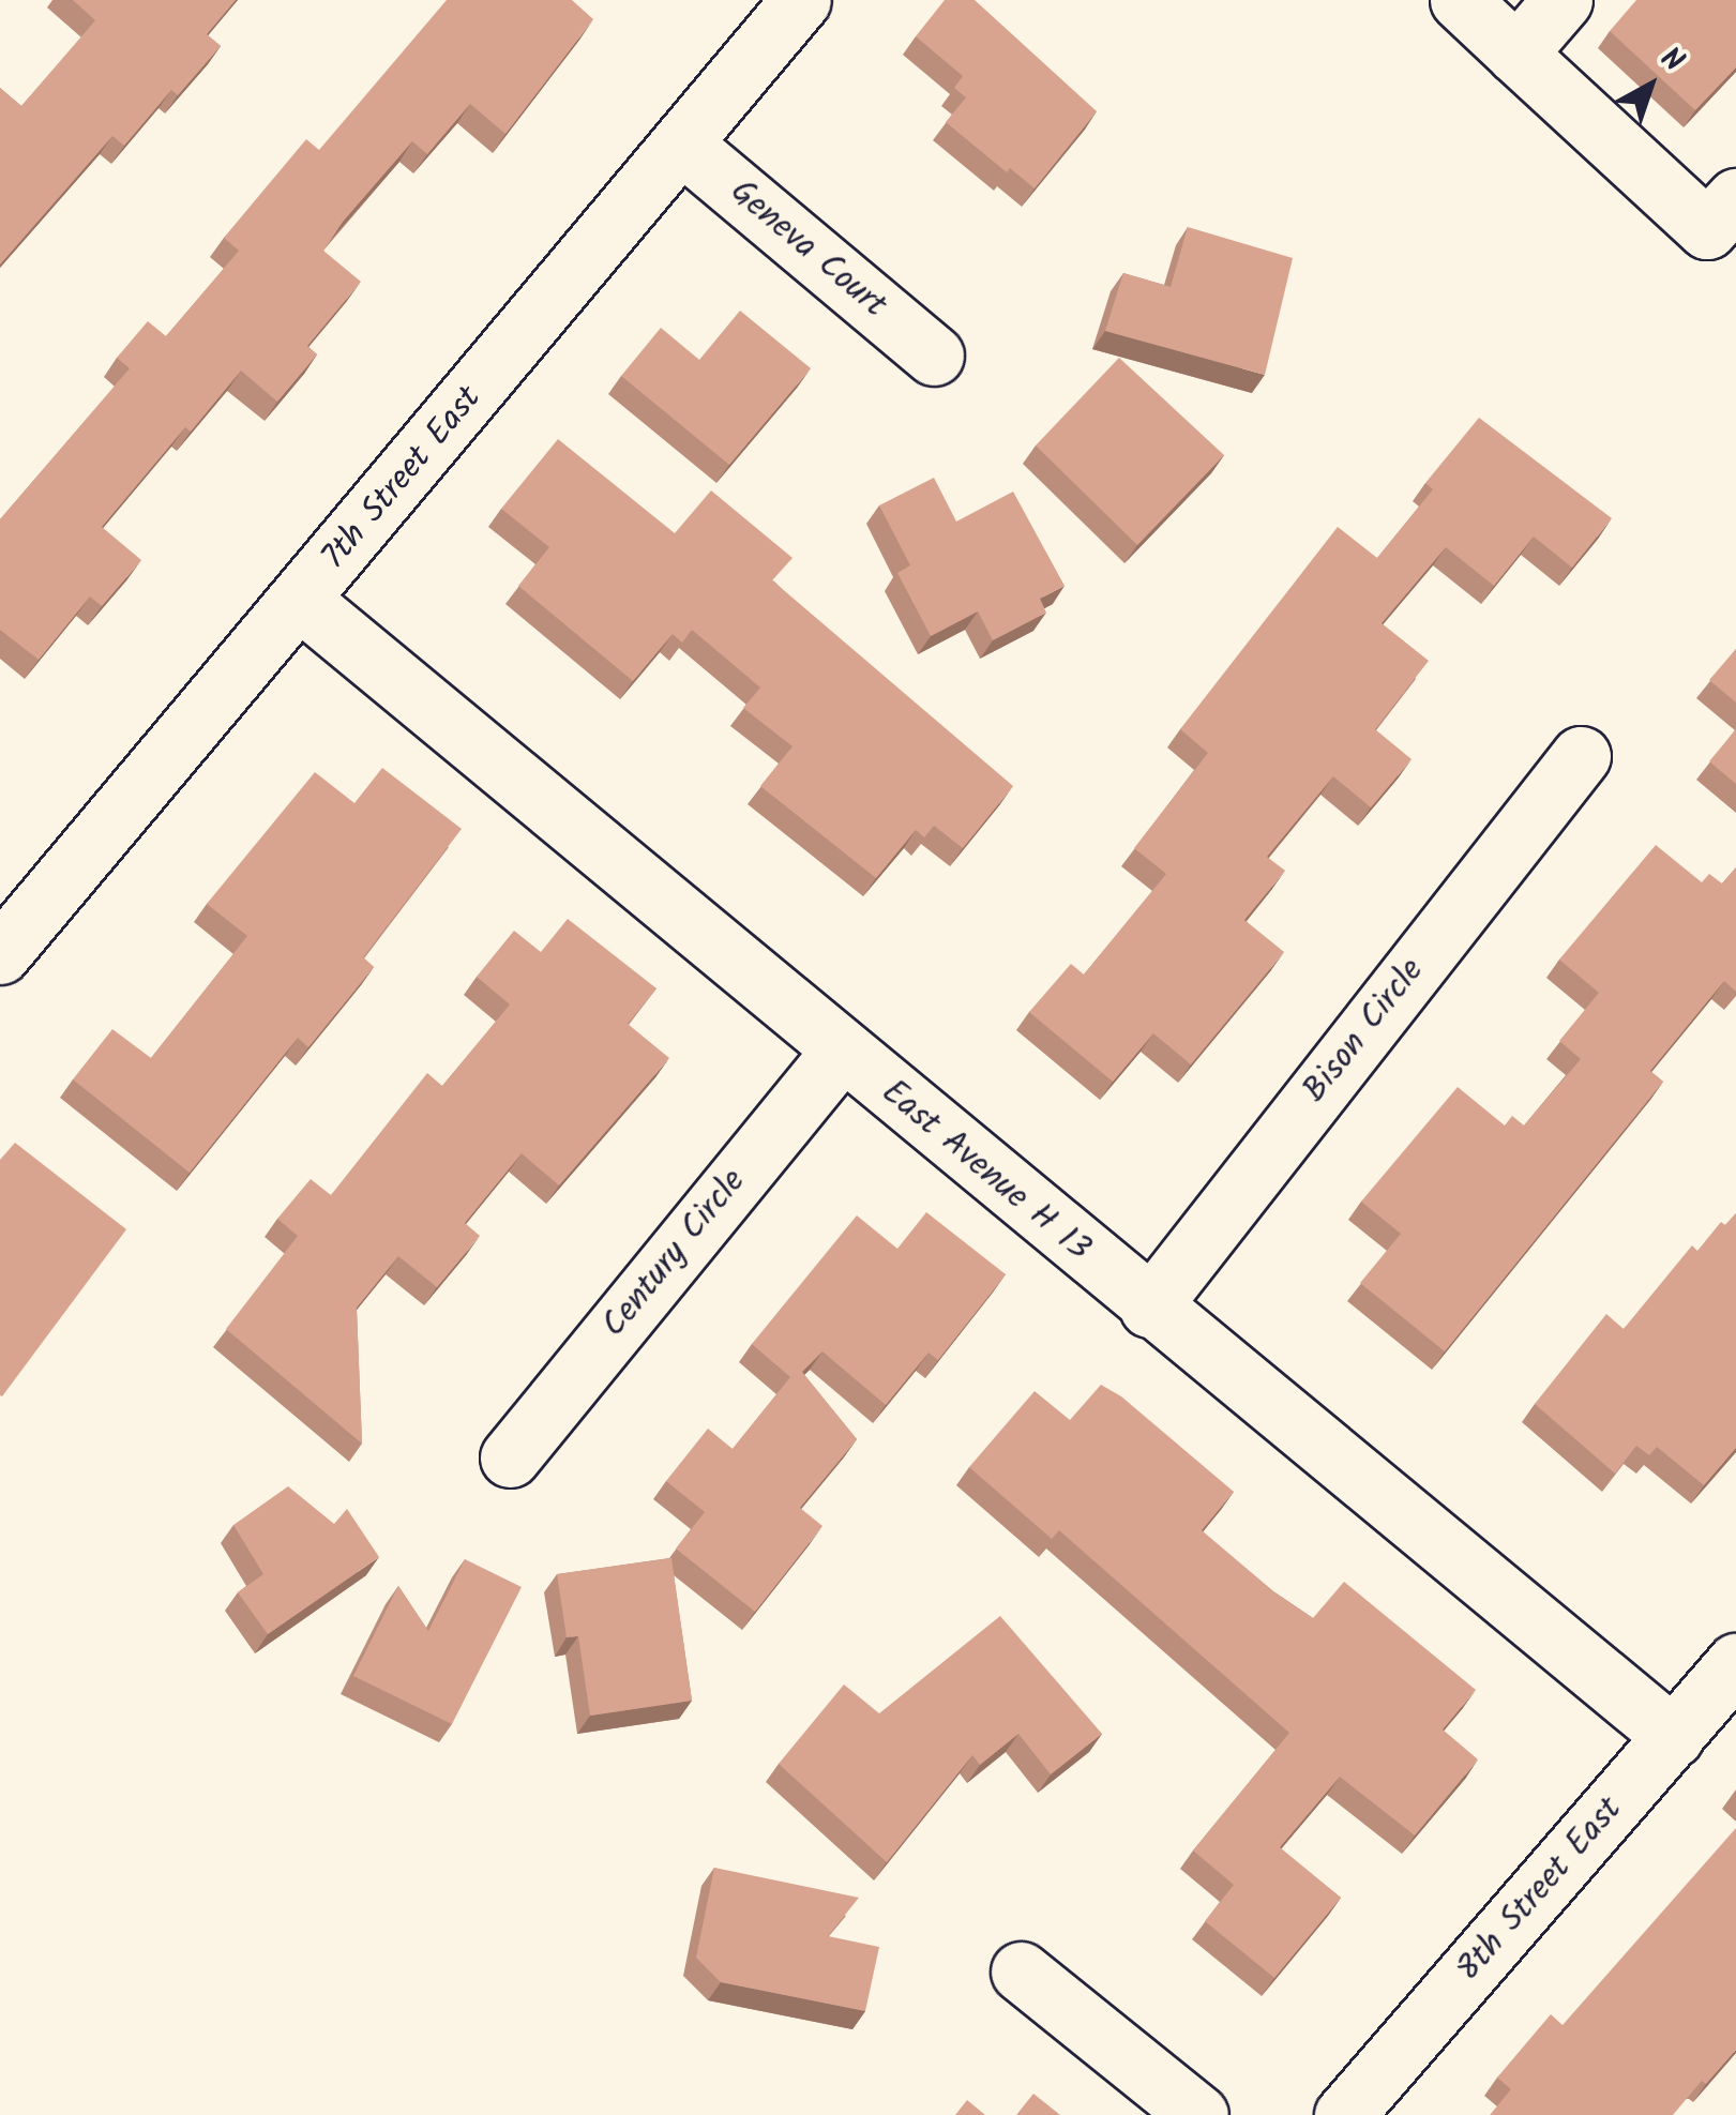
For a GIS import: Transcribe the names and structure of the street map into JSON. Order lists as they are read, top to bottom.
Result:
{
  "streets": {
    "street": [
      "Geneva Court",
      "7th Street East",
      "Bison Circle",
      "East Avenue H 13",
      "Century Circle",
      "8th Street East"
    ]
  },
  "crossings": [
    ["Geneva Court", "7th Street East"],
    ["7th Street East", "East Avenue H 13"],
    ["Bison Circle", "East Avenue H 13"],
    ["East Avenue H 13", "Century Circle"],
    ["East Avenue H 13", "8th Street East"]
  ],
  "north": "top right"
}
